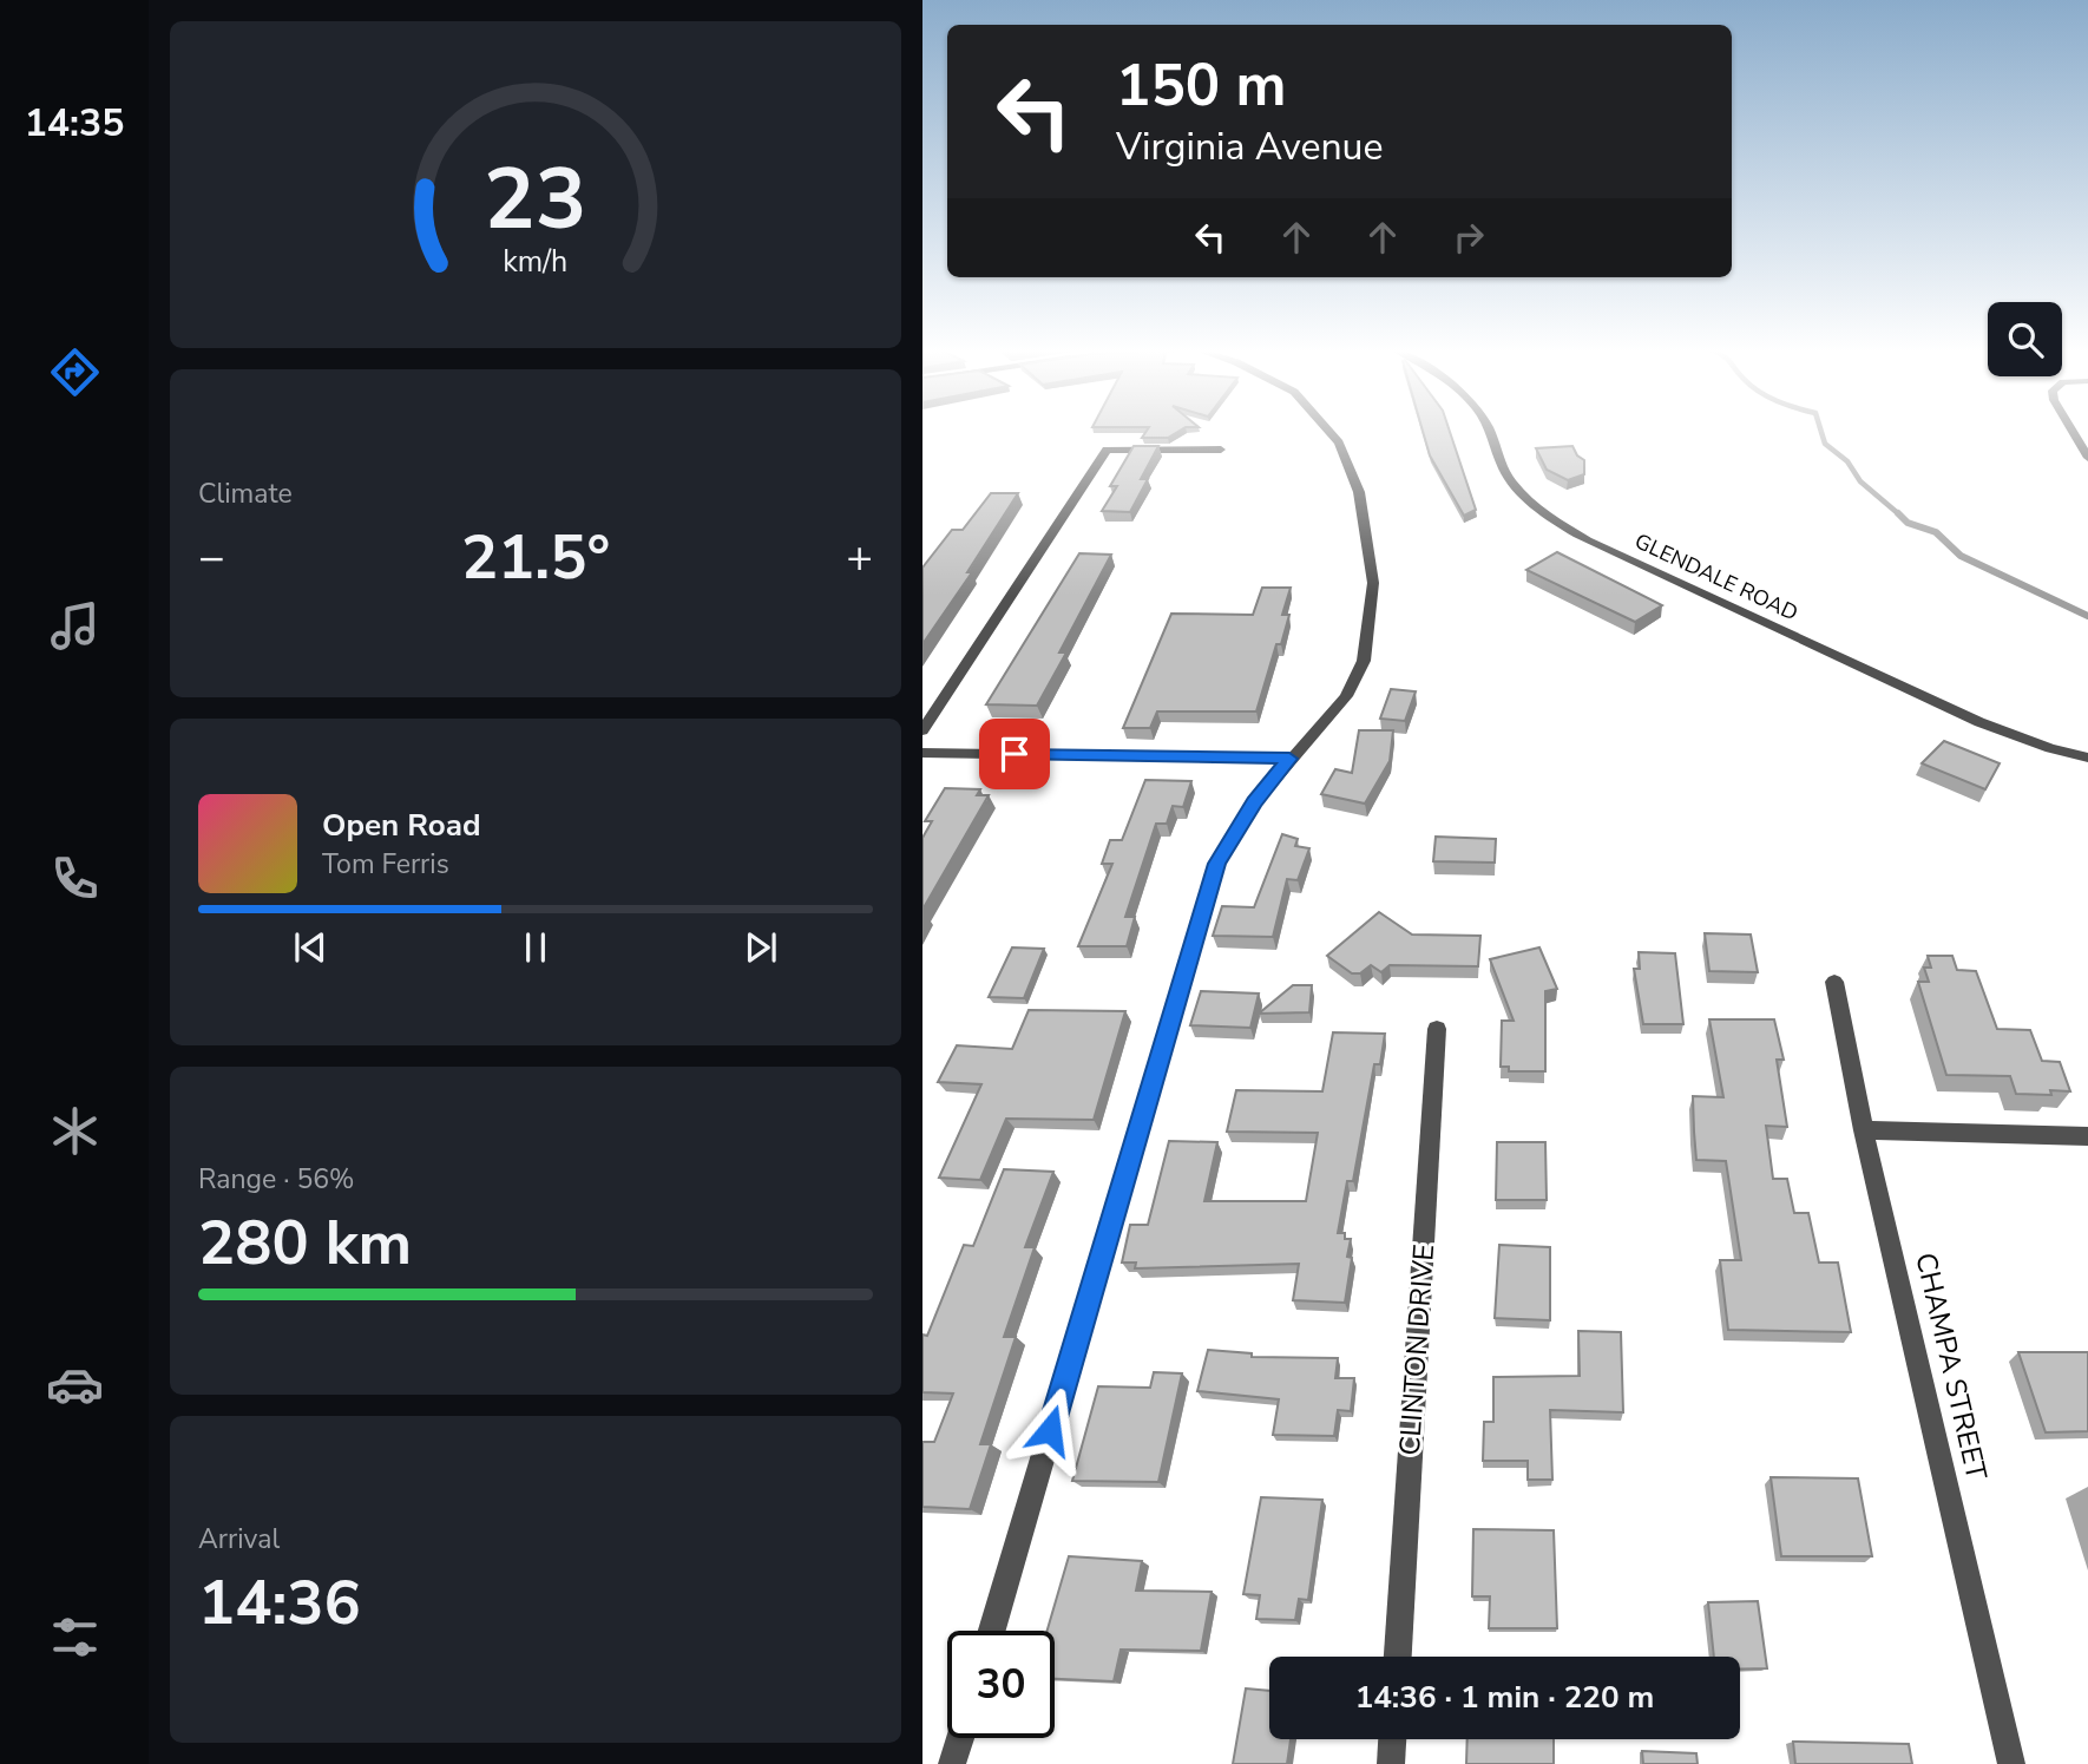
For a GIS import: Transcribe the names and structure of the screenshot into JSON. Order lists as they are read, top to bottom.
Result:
{
  "streets": {
    "street": ["GLENDALE ROAD", "CLINTON DRIVE", "CHAMPA STREET"]
  },
  "page": {
    "tabs": "14:35",
    "turn": ["150 m", "Virginia Avenue"],
    "tile": [
      "Climate",
      ["Range · 56%", "280 km"],
      ["Arrival", "14:36"]
    ],
    "heat": ["−", "21.5°", "+"],
    "song": ["Open Road", "Tom Ferris"],
    "limit": "30",
    "trip": "14:36 · 1 min · 220 m",
    "gauge": ["23", "km/h"]
  }
}
